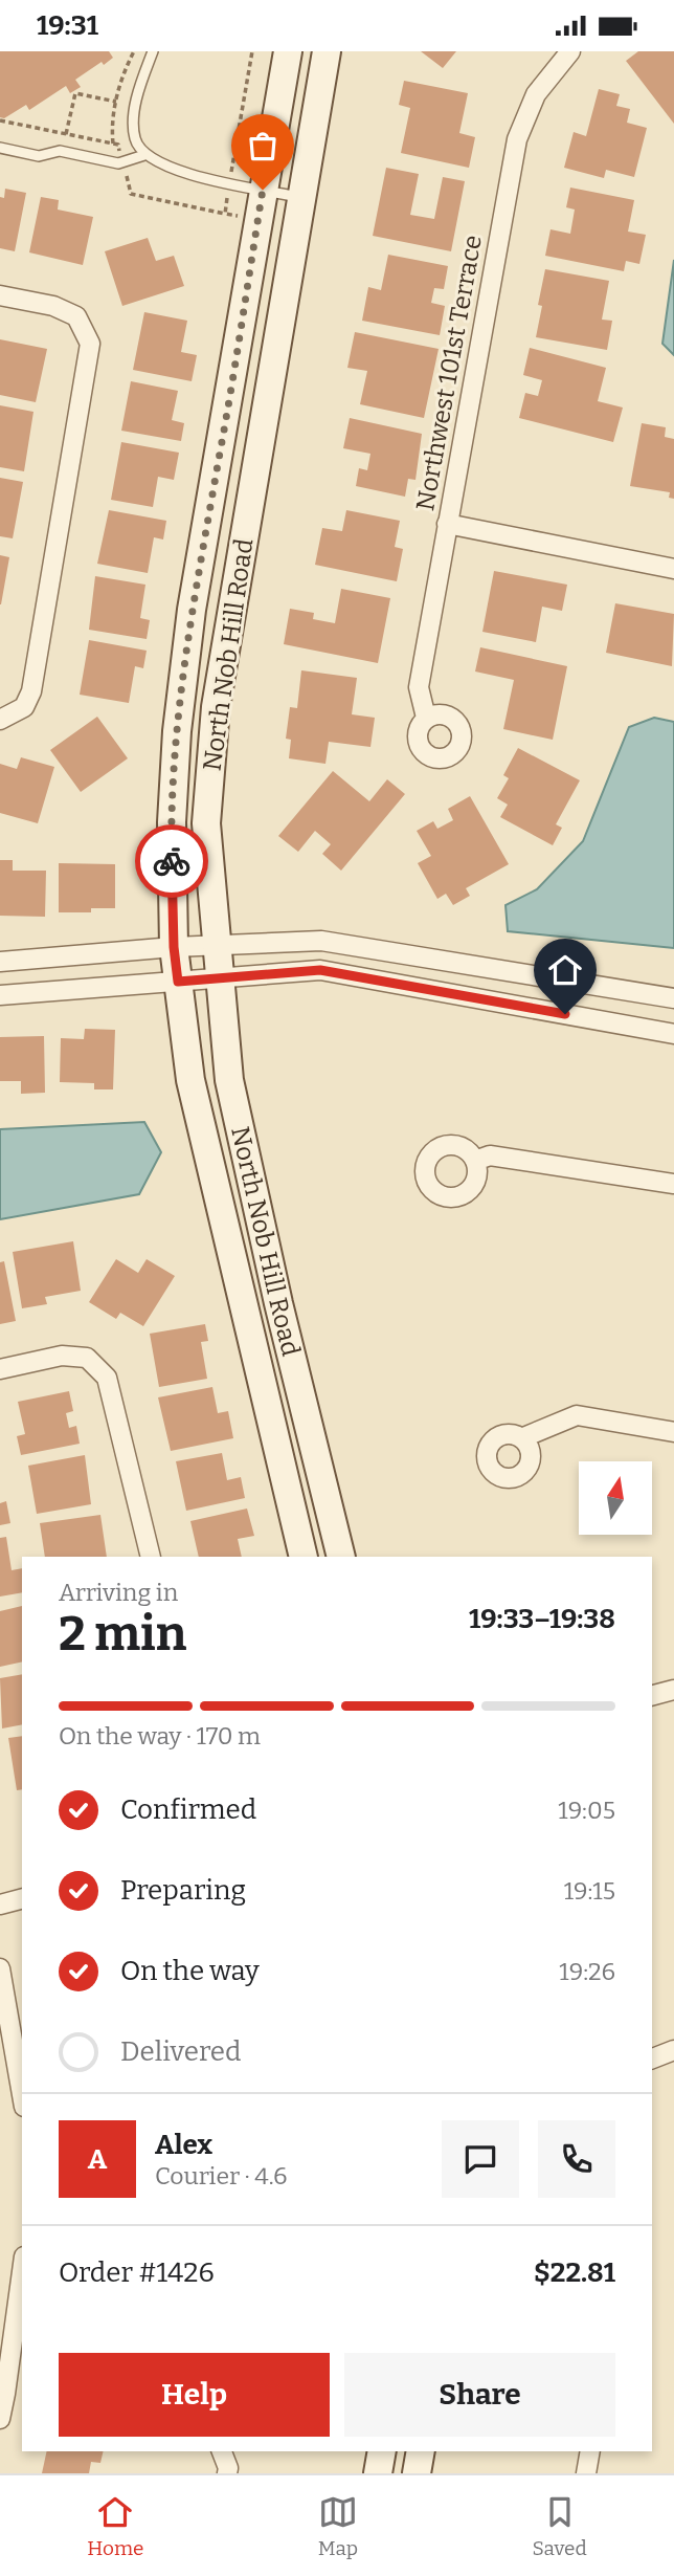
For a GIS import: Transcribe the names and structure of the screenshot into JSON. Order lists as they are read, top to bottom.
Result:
{
  "streets": {
    "main road": ["North Nob Hill Road"],
    "street": ["Northwest 101st Terrace"]
  },
  "north": "top",
  "page": {
    "status": "19:31",
    "heading": ["2 min", "Arriving in", "19:33–19:38"],
    "panel": [
      "Alex",
      "Courier · 4.6",
      "Order #1426",
      "$22.81"
    ],
    "bar": "On the way · 170 m",
    "list": [
      ["Confirmed", "19:05"],
      ["Preparing", "19:15"],
      ["On the way", "19:26"],
      "Delivered"
    ],
    "round": "A",
    "buttons": ["Help", "Share"],
    "tabs": ["Home", "Map", "Saved"]
  }
}
